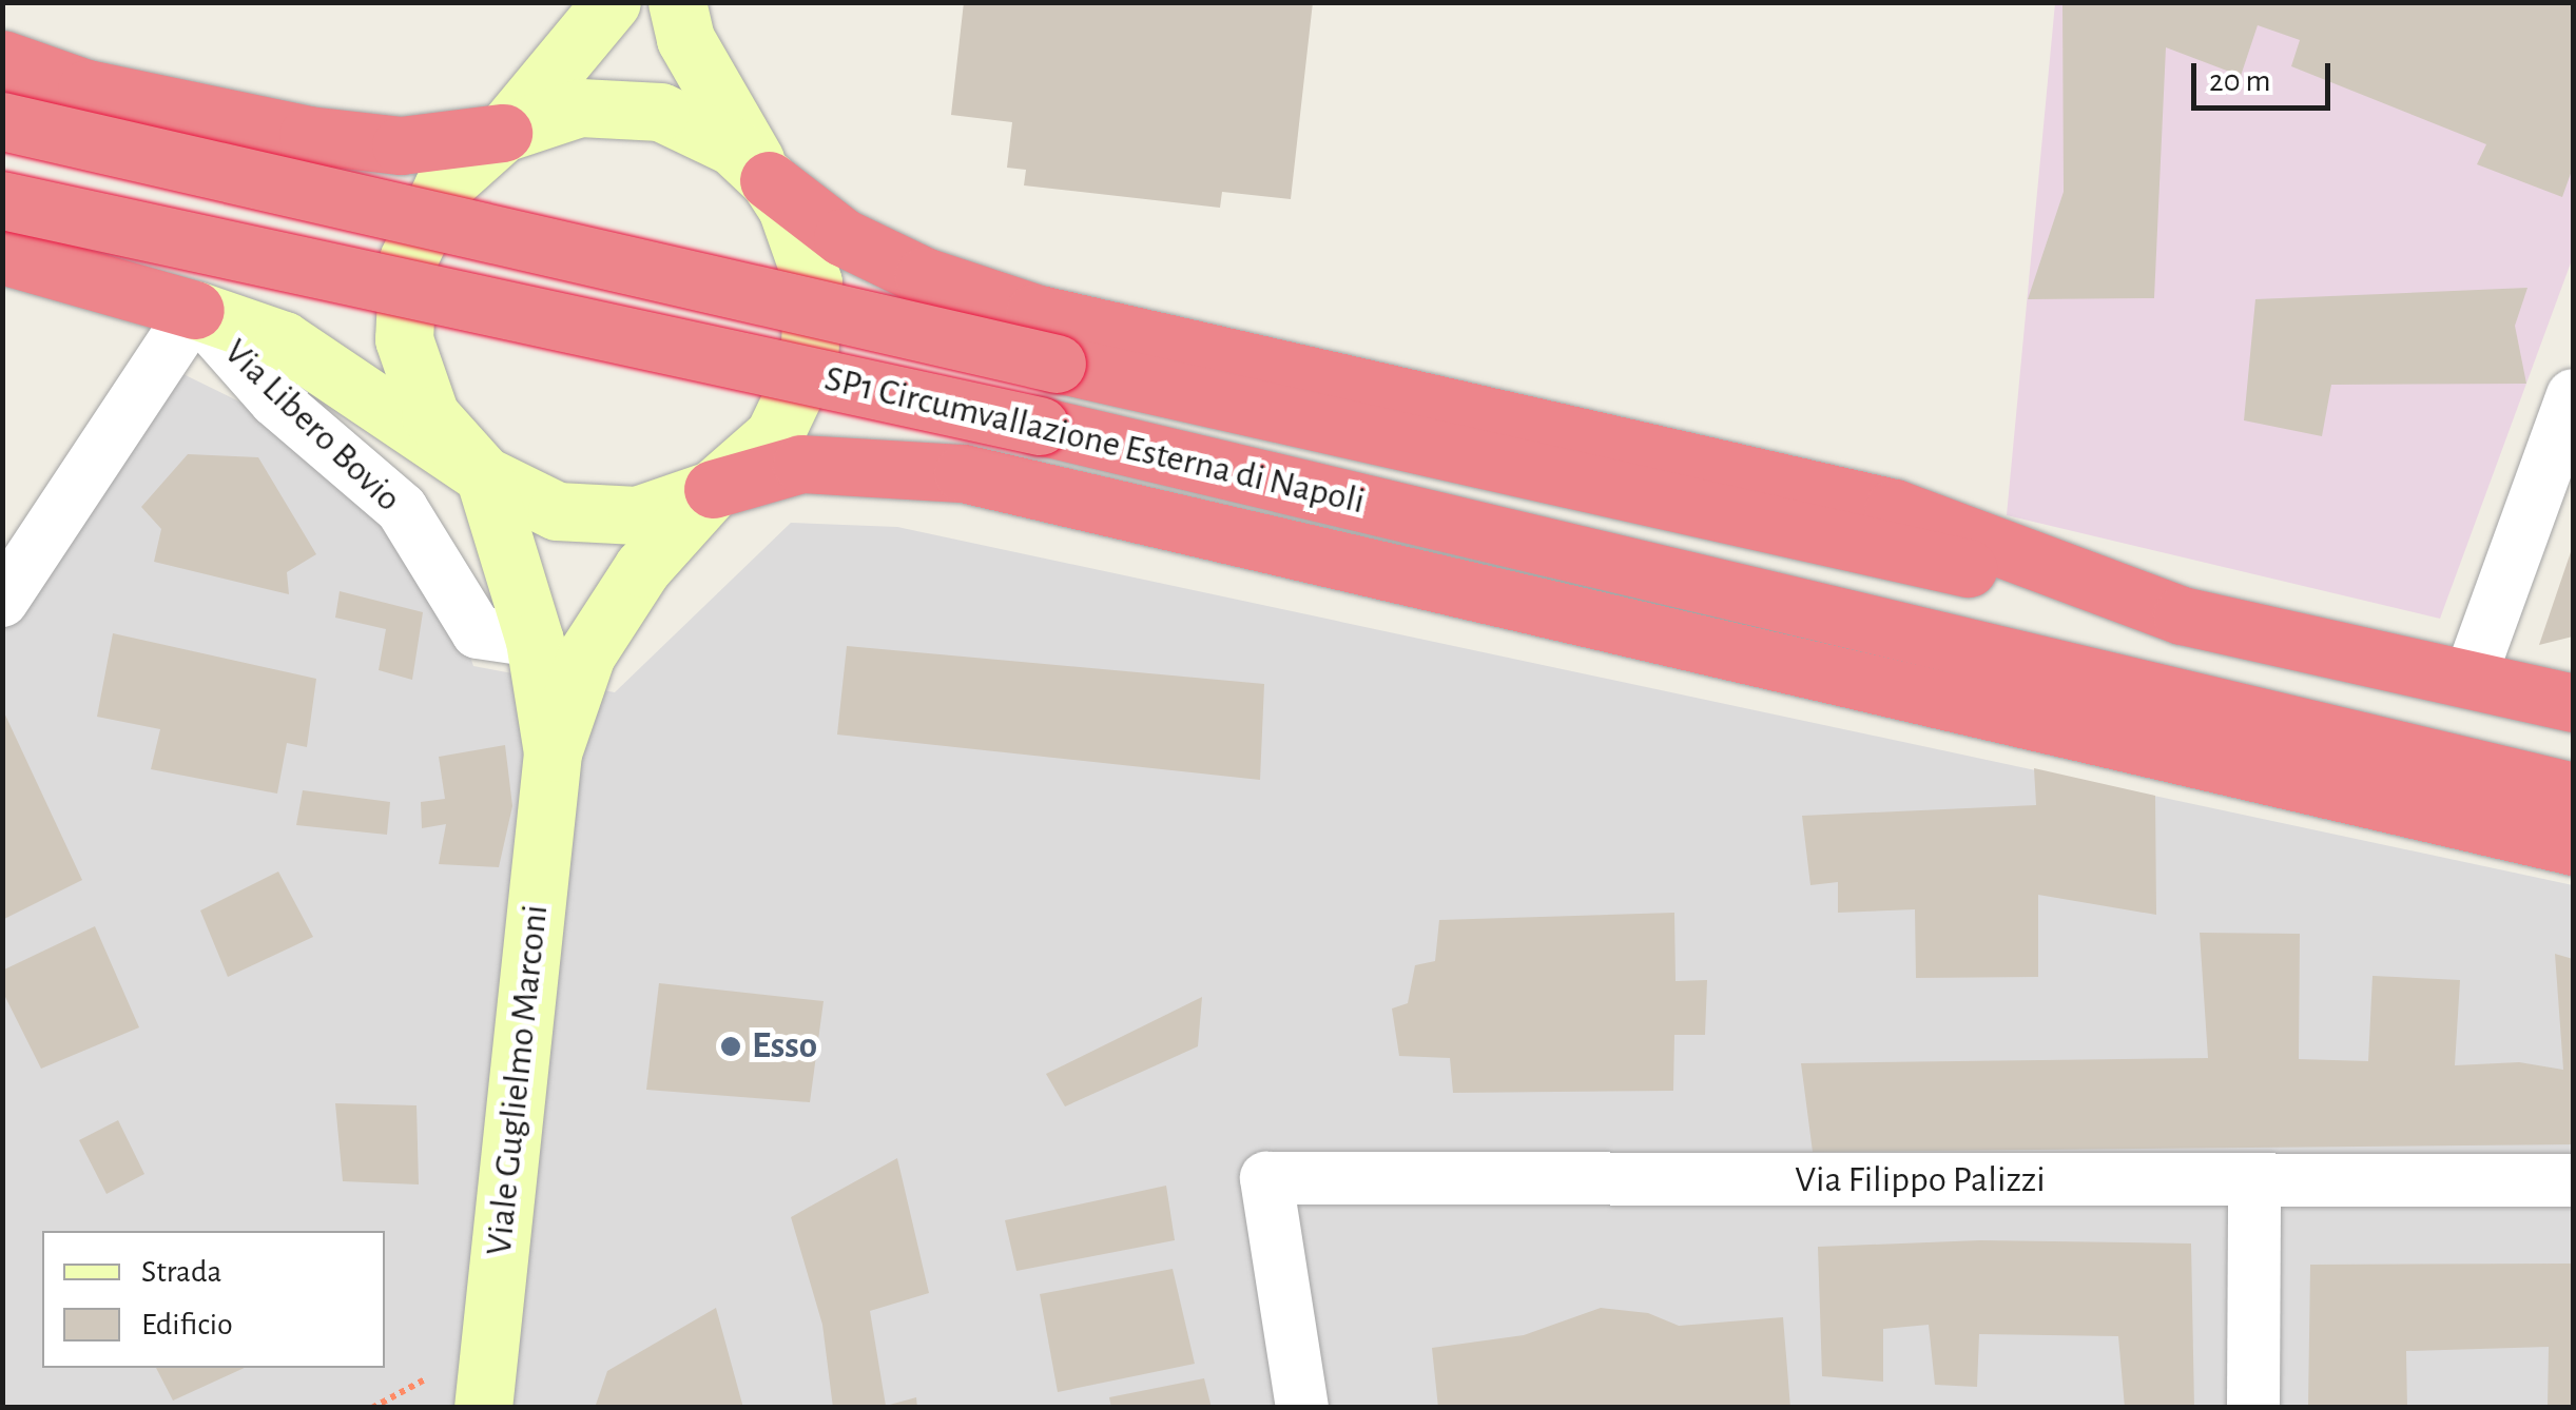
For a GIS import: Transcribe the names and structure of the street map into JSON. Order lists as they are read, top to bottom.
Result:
{
  "streets": {
    "highway": ["SP1 Circumvallazione Esterna di Napoli"],
    "street": ["Via Libero Bovio", "Viale Guglielmo Marconi", "Via Filippo Palizzi"]
  },
  "crossings": [
    ["Via Libero Bovio", "Viale Guglielmo Marconi"]
  ],
  "places": ["Esso"],
  "legend": ["Strada", "Edificio"],
  "scale_bar": "20 m"
}
